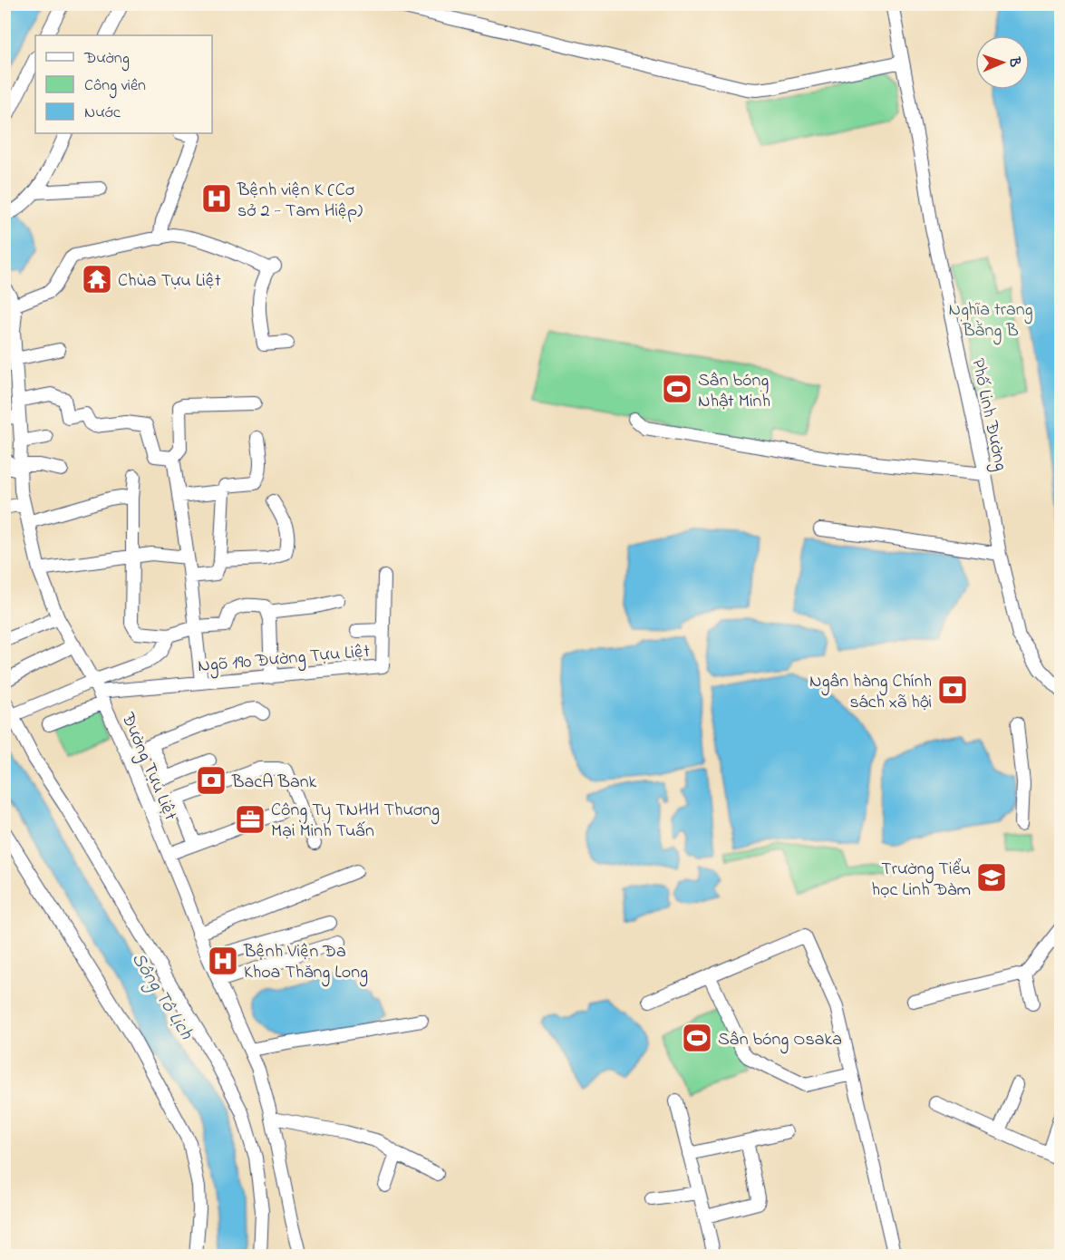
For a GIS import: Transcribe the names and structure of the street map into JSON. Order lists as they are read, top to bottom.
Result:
{
  "streets": {
    "street": ["Phố Linh Đường", "Ngõ 190 Đường Tựu Liệt", "Đường Tựu Liệt"]
  },
  "crossings": [
    ["Ngõ 190 Đường Tựu Liệt", "Đường Tựu Liệt"]
  ],
  "water": ["Sông Tô Lịch"],
  "parks": ["Nghĩa trang Bằng B"],
  "places": {
    "hospital": ["Bệnh viện K (Cơ sở 2 - Tam Hiệp)", "Bệnh Viện Đa Khoa Thăng Long"],
    "temple": ["Chùa Tựu Liệt"],
    "sports": ["Sân bóng Nhật Minh", "Sân bóng Osaka"],
    "bank": ["Ngân hàng Chính sách xã hội", "BacA Bank"],
    "office": ["Công Ty TNHH Thương Mại Minh Tuấn"],
    "school or university": ["Trường Tiểu học Linh Đàm"]
  },
  "legend": ["Đường", "Công viên", "Nước"],
  "north": "right"
}
